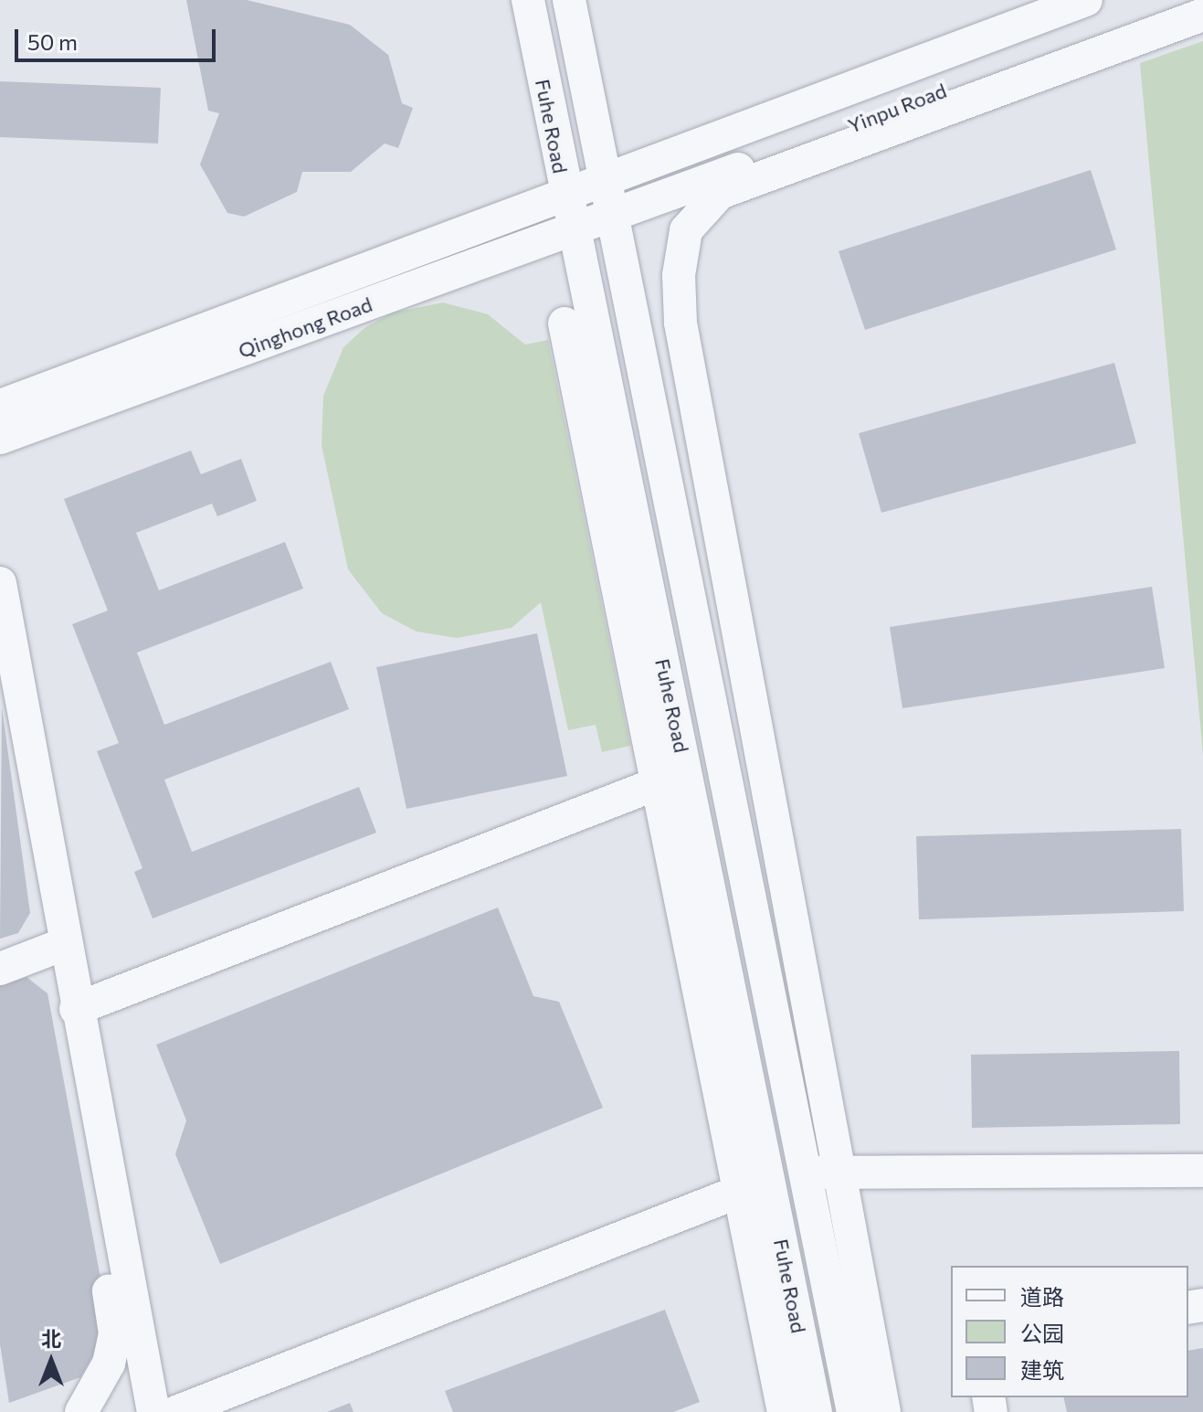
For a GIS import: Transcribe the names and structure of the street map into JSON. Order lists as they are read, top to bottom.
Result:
{
  "streets": {
    "street": ["Yinpu Road", "Fuhe Road", "Qinghong Road"]
  },
  "crossings": [
    ["Yinpu Road", "Fuhe Road"],
    ["Yinpu Road", "Qinghong Road"],
    ["Fuhe Road", "Qinghong Road"]
  ],
  "legend": ["道路", "公园", "建筑"],
  "scale_bar": "50 m",
  "north": "top"
}
